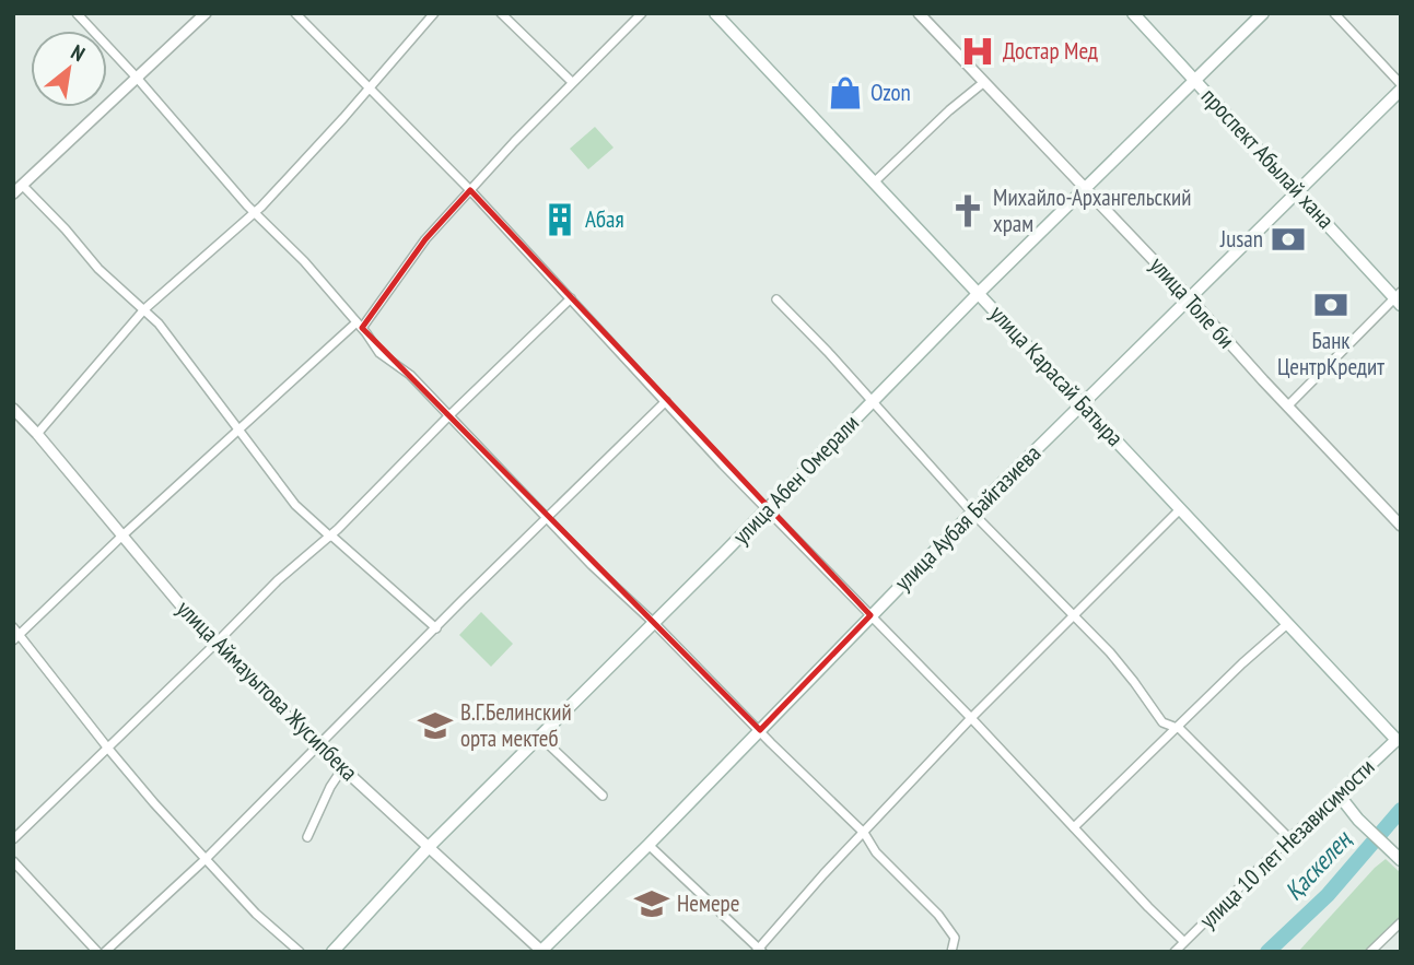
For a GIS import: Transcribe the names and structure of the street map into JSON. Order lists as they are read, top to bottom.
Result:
{
  "streets": {
    "main road": [
      "проспект Абылай хана",
      "улица Карасай Батыра",
      "улица Абен Омерали",
      "улица Аубая Байгазиева",
      "улица 10 лет Независимости"
    ],
    "street": ["улица Толе би", "улица Аймауытова Жусипбека"]
  },
  "crossings": [
    ["проспект Абылай хана", "улица Абен Омерали"],
    ["проспект Абылай хана", "улица Аубая Байгазиева"],
    ["улица Толе би", "улица Абен Омерали"],
    ["улица Толе би", "улица Аубая Байгазиева"],
    ["улица Карасай Батыра", "улица Абен Омерали"],
    ["улица Карасай Батыра", "улица Аубая Байгазиева"],
    ["улица Карасай Батыра", "улица 10 лет Независимости"],
    ["улица Абен Омерали", "улица Аймауытова Жусипбека"],
    ["улица Аубая Байгазиева", "улица Аймауытова Жусипбека"]
  ],
  "water": ["Қаскелең"],
  "places": {
    "hospital": ["Достар Мед"],
    "shop": ["Ozon"],
    "church": ["Михайло-Архангельский храм"],
    "building": ["Абая"],
    "bank": ["Jusan", "Банк ЦентрКредит"],
    "school or university": ["В.Г.Белинский орта мектеб", "Немере"]
  },
  "north": "top right"
}
